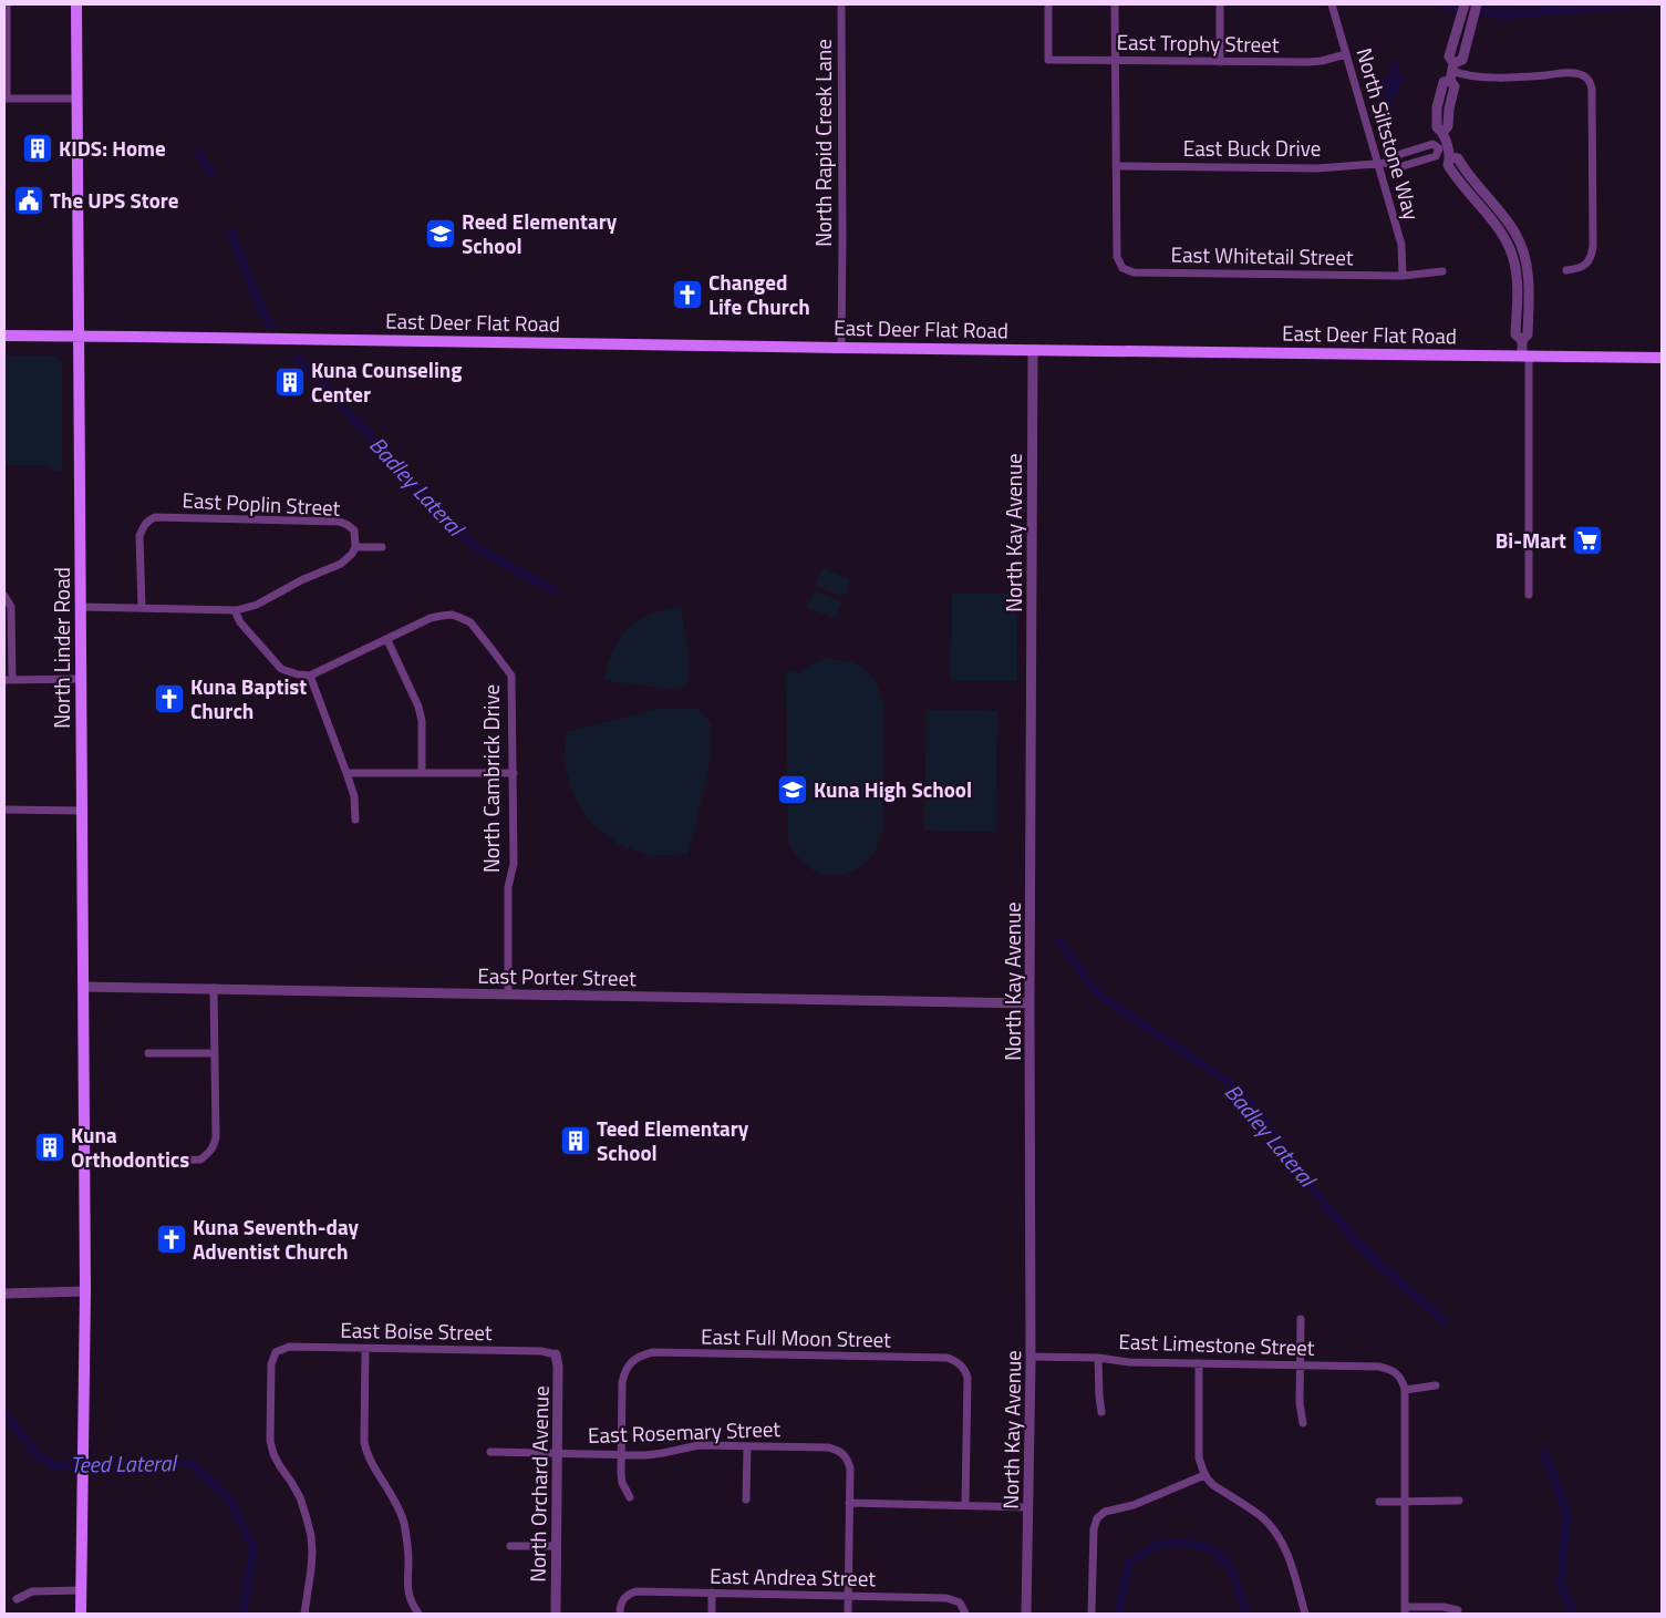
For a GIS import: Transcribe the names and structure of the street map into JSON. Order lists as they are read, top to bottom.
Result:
{
  "streets": {
    "main road": ["East Deer Flat Road", "North Linder Road"],
    "street": [
      "East Trophy Street",
      "North Siltstone Way",
      "North Rapid Creek Lane",
      "East Buck Drive",
      "East Whitetail Street",
      "East Poplin Street",
      "North Kay Avenue",
      "North Cambrick Drive",
      "East Porter Street",
      "East Boise Street",
      "East Full Moon Street",
      "East Limestone Street",
      "East Rosemary Street",
      "North Orchard Avenue",
      "East Andrea Street"
    ]
  },
  "crossings": [
    ["East Trophy Street", "North Siltstone Way"],
    ["North Siltstone Way", "East Buck Drive"],
    ["North Siltstone Way", "East Whitetail Street"],
    ["North Rapid Creek Lane", "East Deer Flat Road"],
    ["East Buck Drive", "East Whitetail Street"],
    ["East Deer Flat Road", "North Kay Avenue"],
    ["East Deer Flat Road", "North Linder Road"],
    ["North Kay Avenue", "East Porter Street"],
    ["North Kay Avenue", "East Limestone Street"],
    ["North Linder Road", "East Porter Street"],
    ["North Cambrick Drive", "East Porter Street"],
    ["East Boise Street", "North Orchard Avenue"],
    ["East Full Moon Street", "East Rosemary Street"],
    ["East Rosemary Street", "North Orchard Avenue"]
  ],
  "water": ["Badley Lateral", "Teed Lateral"],
  "places": {
    "building": [
      "KIDS: Home",
      "Kuna Counseling Center",
      "Teed Elementary School",
      "Kuna Orthodontics"
    ],
    "public building": ["The UPS Store"],
    "school or university": ["Reed Elementary School", "Kuna High School"],
    "church": ["Changed Life Church", "Kuna Baptist Church", "Kuna Seventh-day Adventist Church"],
    "supermarket": ["Bi-Mart"]
  }
}
